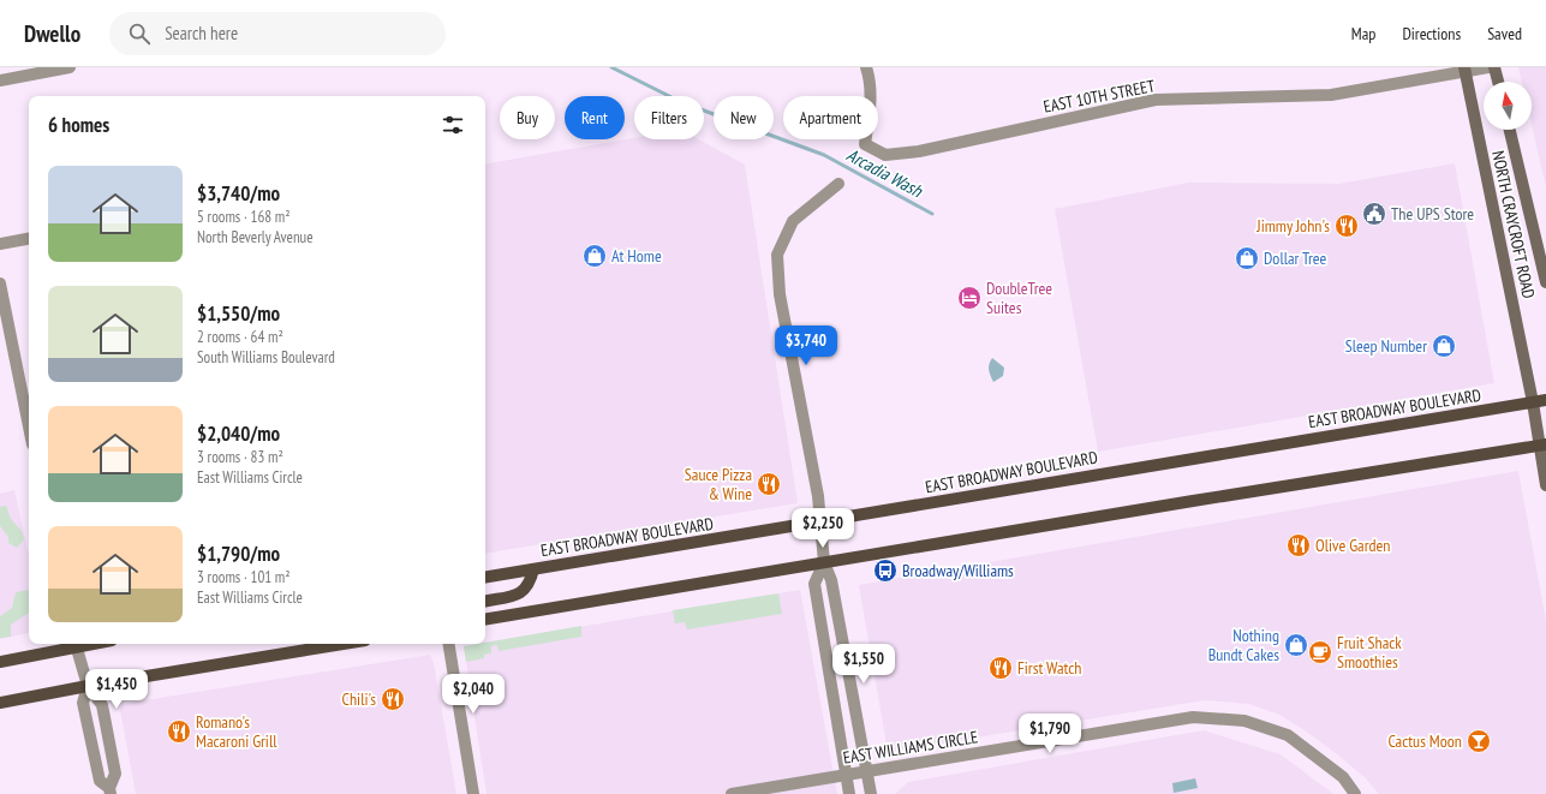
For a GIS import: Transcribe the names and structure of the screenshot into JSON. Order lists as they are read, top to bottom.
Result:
{
  "streets": {
    "main road": ["NORTH CRAYCROFT ROAD", "EAST BROADWAY BOULEVARD"],
    "street": ["EAST 10TH STREET", "EAST WILLIAMS CIRCLE"]
  },
  "crossings": [
    ["EAST 10TH STREET", "NORTH CRAYCROFT ROAD"],
    ["NORTH CRAYCROFT ROAD", "EAST BROADWAY BOULEVARD"]
  ],
  "water": ["Arcadia Wash"],
  "places": {
    "public building": ["The UPS Store"],
    "restaurant": [
      "Jimmy John's",
      "Sauce Pizza & Wine",
      "Olive Garden",
      "First Watch",
      "Chili's",
      "Romano's Macaroni Grill"
    ],
    "shop": [
      "At Home",
      "Dollar Tree",
      "Sleep Number",
      "Nothing Bundt Cakes"
    ],
    "hotel": ["DoubleTree Suites"],
    "bus stop": ["Broadway/Williams"],
    "cafe": ["Fruit Shack Smoothies"],
    "bar": ["Cactus Moon"]
  },
  "north": "top",
  "page": {
    "header": "Dwello",
    "search": "Search here",
    "nav": ["Map", "Directions", "Saved"],
    "chip": [
      "Buy",
      "Rent",
      "Filters",
      "New",
      "Apartment"
    ],
    "heading": "6 homes",
    "list": [
      {
        "name": "$3,740/mo",
        "note": "5 rooms · 168 m² · North Beverly Avenue"
      },
      {
        "name": "$1,550/mo",
        "note": "2 rooms · 64 m² · South Williams Boulevard"
      },
      {
        "name": "$2,040/mo",
        "note": "3 rooms · 83 m² · East Williams Circle"
      },
      {
        "name": "$1,790/mo",
        "note": "3 rooms · 101 m² · East Williams Circle"
      }
    ],
    "price": [
      "$3,740",
      "$2,250",
      "$1,550",
      "$1,450",
      "$2,040",
      "$1,790"
    ]
  }
}
